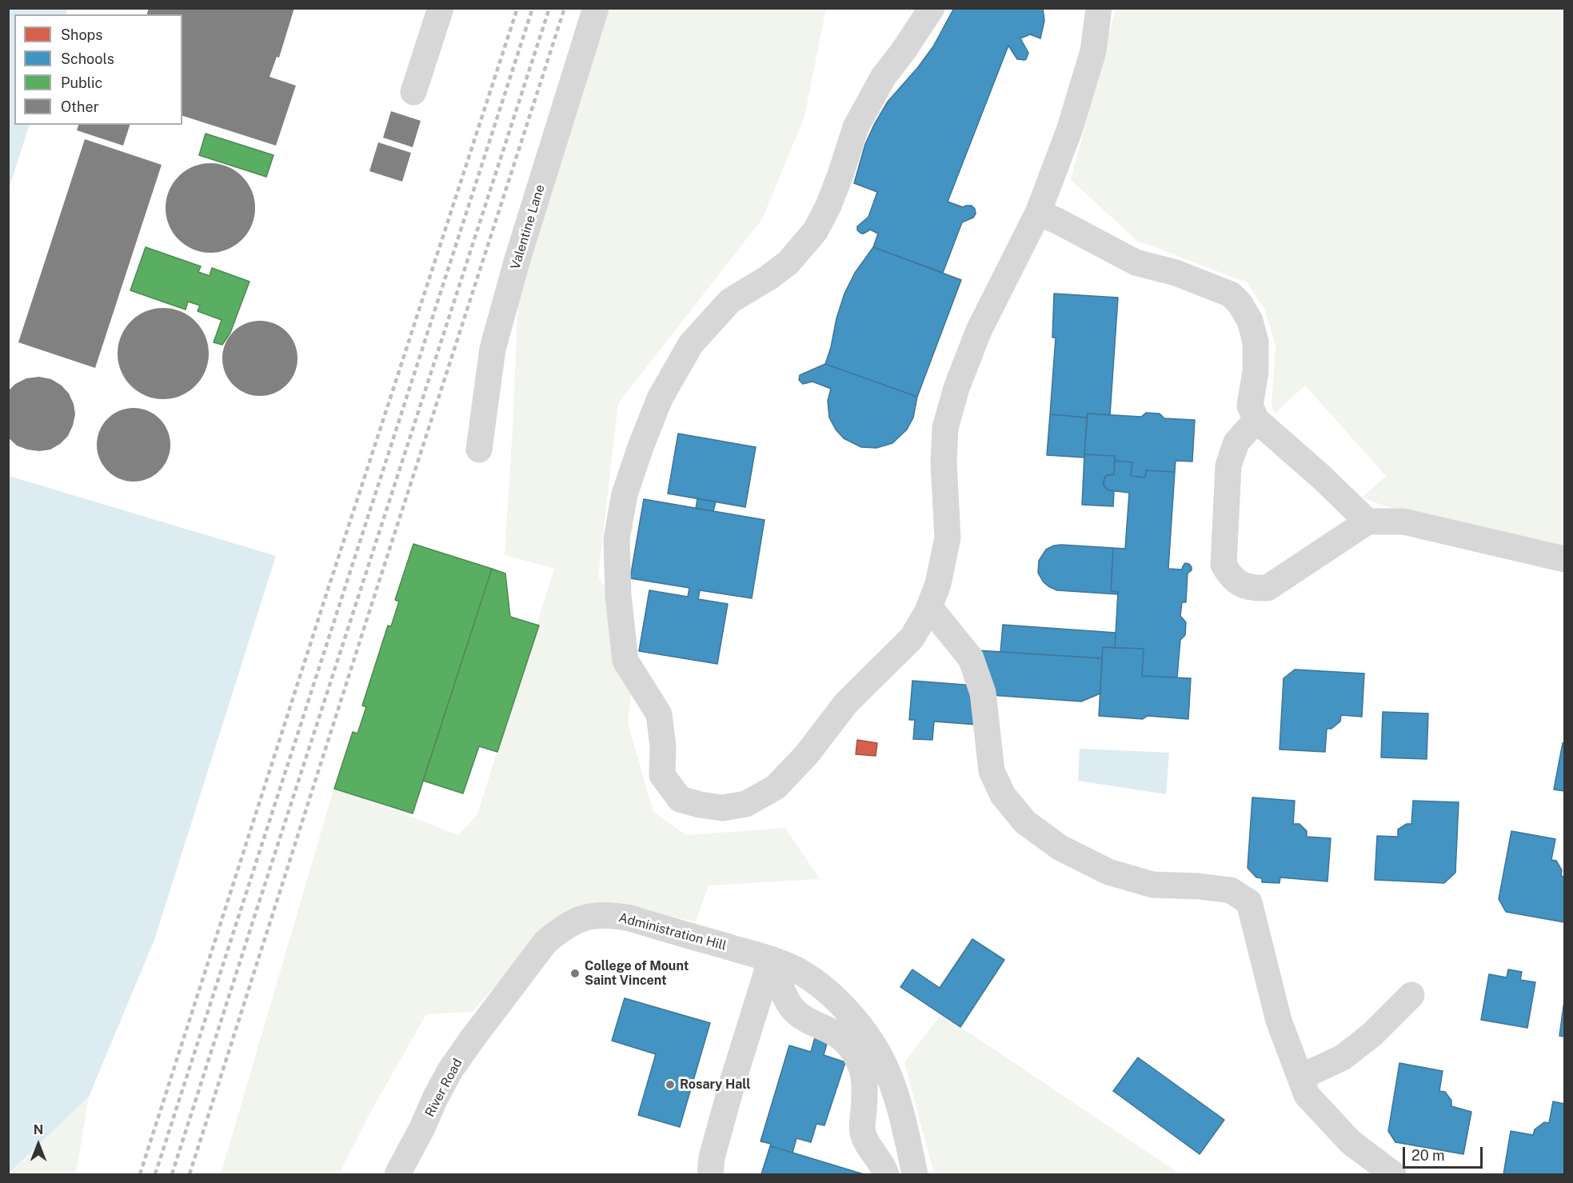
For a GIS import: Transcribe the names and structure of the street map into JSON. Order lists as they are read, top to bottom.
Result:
{
  "streets": {
    "street": ["Valentine Lane", "Administration Hill", "River Road"]
  },
  "crossings": [
    ["Administration Hill", "River Road"]
  ],
  "places": ["College of Mount Saint Vincent", "Rosary Hall"],
  "legend": [
    "Shops",
    "Schools",
    "Public",
    "Other"
  ],
  "scale_bar": "20 m",
  "north": "top"
}
